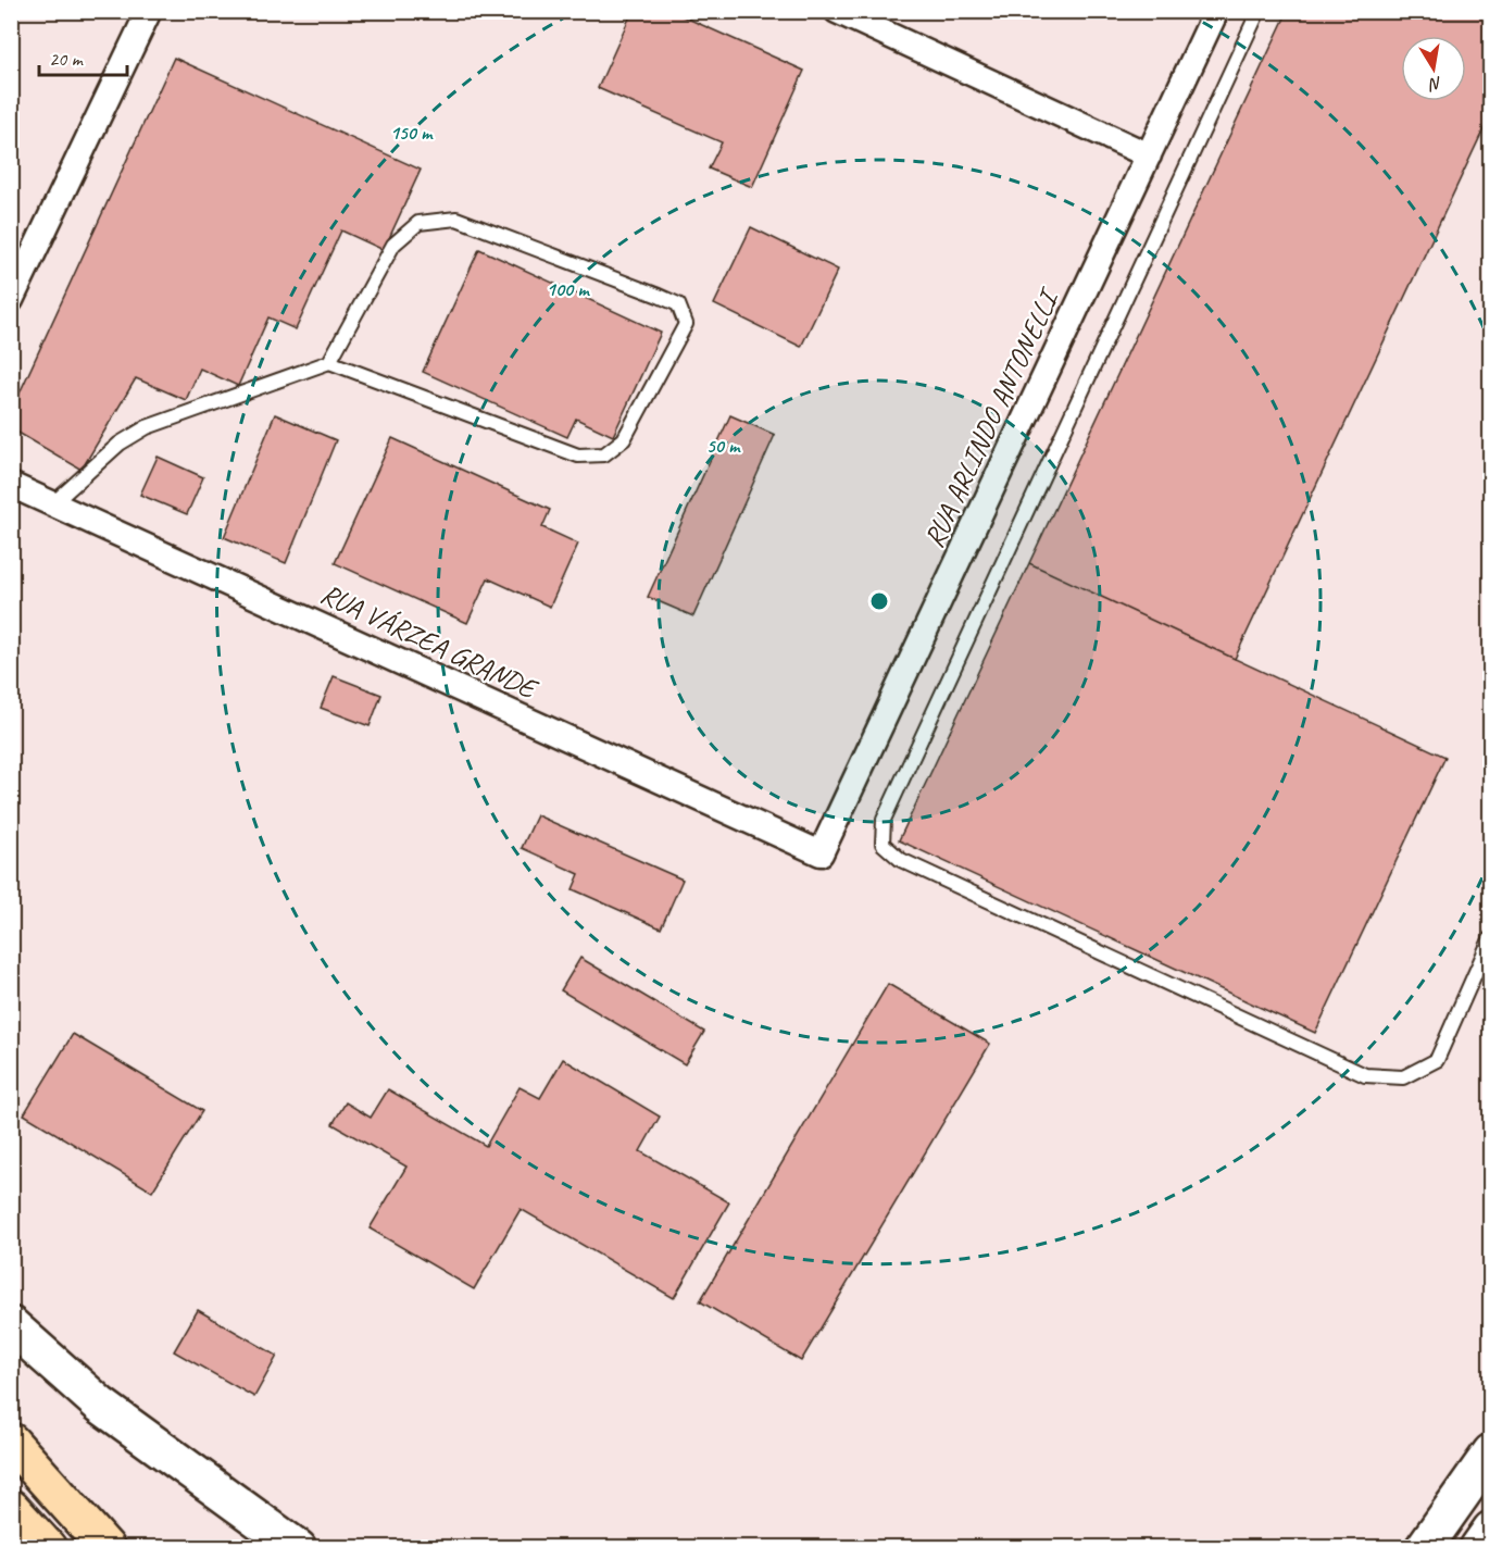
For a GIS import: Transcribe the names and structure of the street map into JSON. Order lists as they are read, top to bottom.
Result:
{
  "streets": {
    "street": ["RUA ARLINDO ANTONELLI", "RUA VÁRZEA GRANDE"]
  },
  "crossings": [
    ["RUA ARLINDO ANTONELLI", "RUA VÁRZEA GRANDE"]
  ],
  "scale_bar": "20 m",
  "north": "bottom",
  "rings": ["150 m", "100 m", "50 m"]
}
